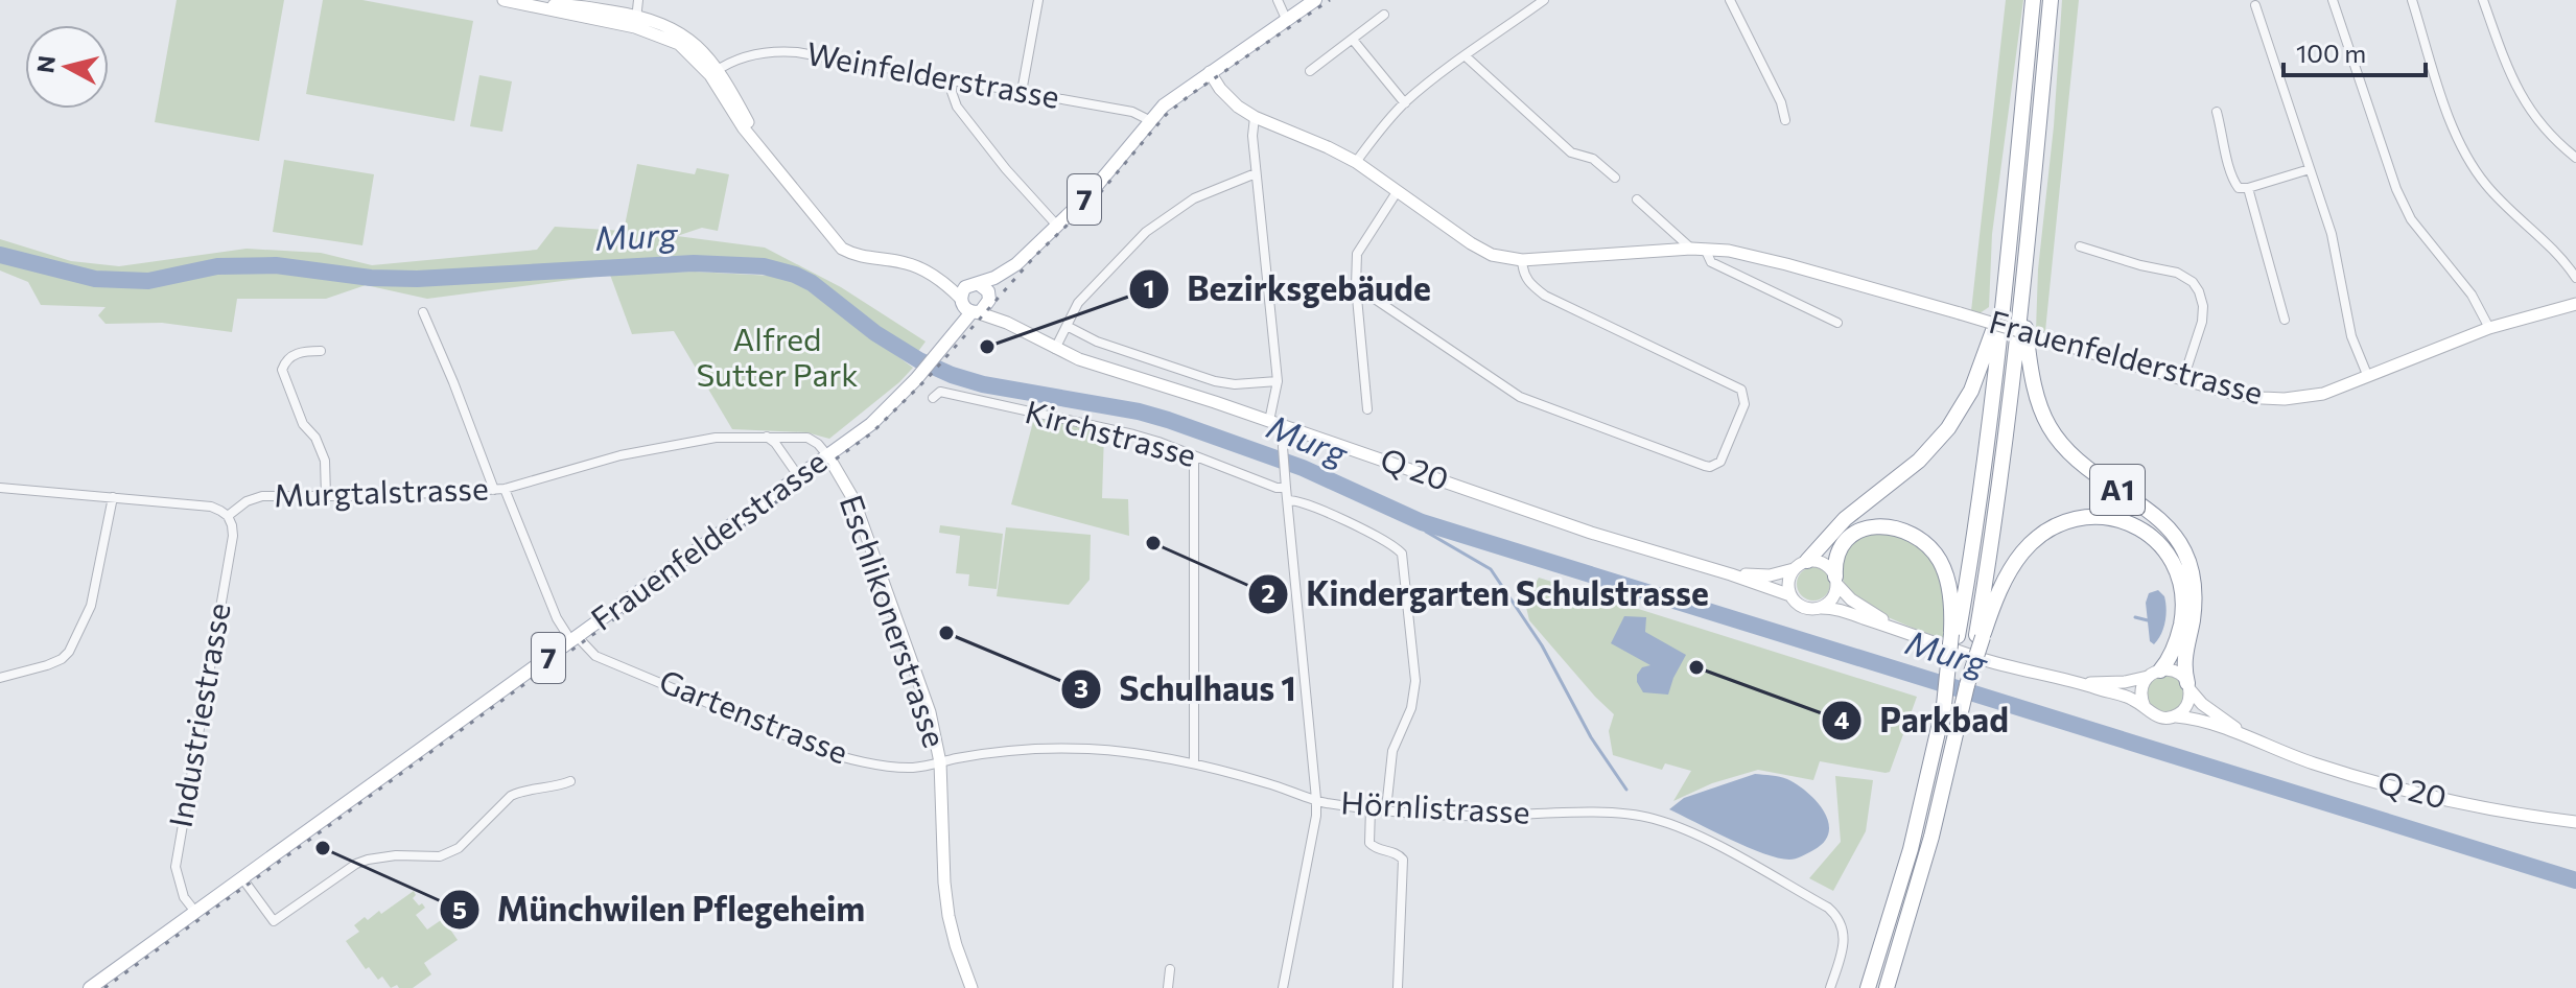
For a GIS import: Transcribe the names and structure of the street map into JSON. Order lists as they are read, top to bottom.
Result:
{
  "streets": {
    "highway": ["A1"],
    "main road": [
      "7",
      "Frauenfelderstrasse",
      "Q 20",
      "Eschlikonerstrasse"
    ],
    "street": [
      "Weinfelderstrasse",
      "Kirchstrasse",
      "Murgtalstrasse",
      "Industriestrasse",
      "Gartenstrasse",
      "Hörnlistrasse"
    ]
  },
  "crossings": [
    ["Weinfelderstrasse", "7"],
    ["7", "Frauenfelderstrasse"],
    ["7", "Q 20"],
    ["Frauenfelderstrasse", "Q 20"],
    ["Frauenfelderstrasse", "Murgtalstrasse"],
    ["Frauenfelderstrasse", "Eschlikonerstrasse"],
    ["Frauenfelderstrasse", "Industriestrasse"],
    ["Frauenfelderstrasse", "Gartenstrasse"],
    ["Q 20", "A1"],
    ["Murgtalstrasse", "Eschlikonerstrasse"],
    ["Murgtalstrasse", "Industriestrasse"],
    ["Eschlikonerstrasse", "Gartenstrasse"],
    ["Eschlikonerstrasse", "Hörnlistrasse"],
    ["Gartenstrasse", "Hörnlistrasse"]
  ],
  "water": ["Murg"],
  "parks": ["Alfred Sutter Park"],
  "places": [
    "Bezirksgebäude",
    "Kindergarten Schulstrasse",
    "Schulhaus 1",
    "Parkbad",
    "Münchwilen Pflegeheim"
  ],
  "scale_bar": "100 m",
  "north": "left"
}
